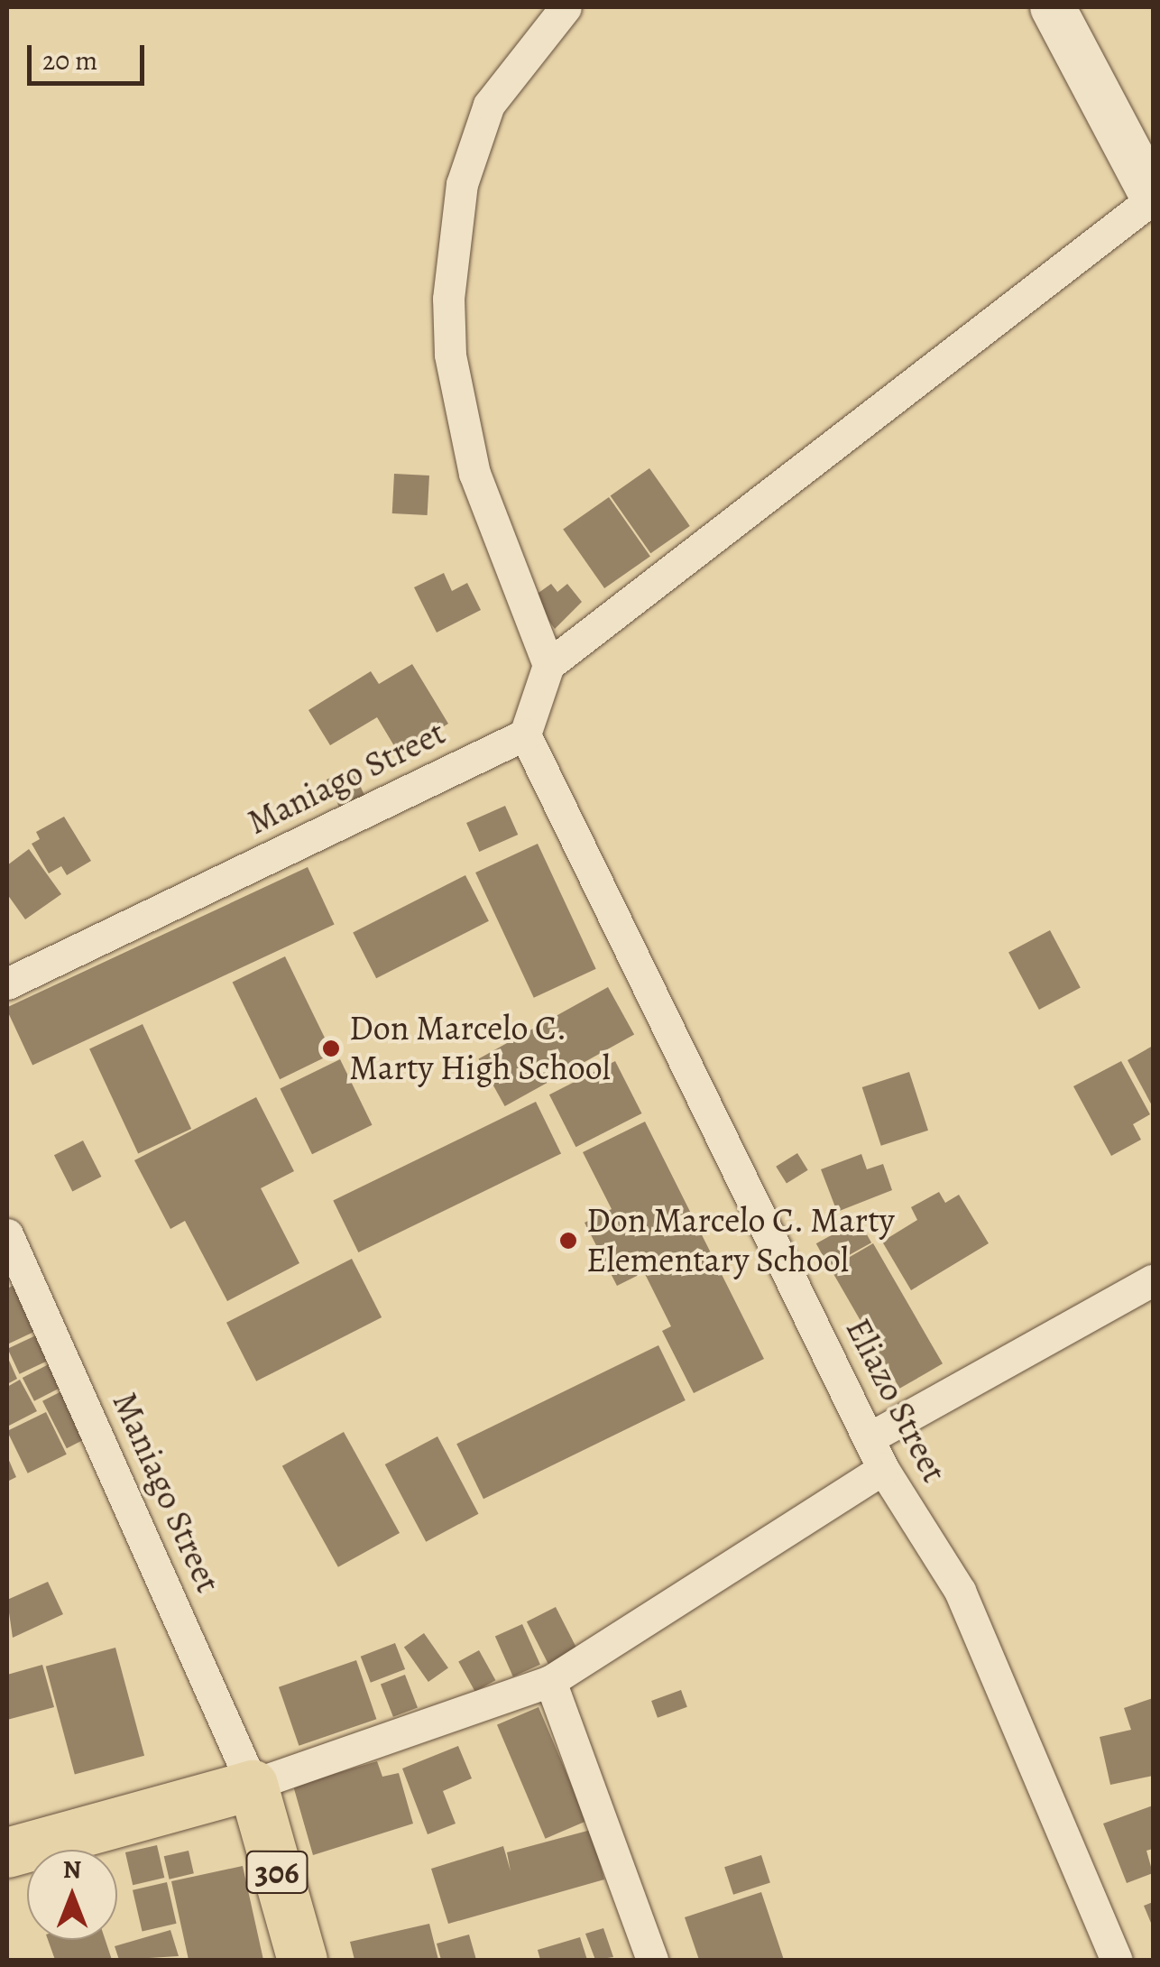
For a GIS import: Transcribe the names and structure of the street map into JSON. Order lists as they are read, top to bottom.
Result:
{
  "streets": {
    "main road": ["306"],
    "street": ["Maniago Street", "Eliazo Street"]
  },
  "crossings": [
    ["Maniago Street", "Eliazo Street"],
    ["Maniago Street", "306"]
  ],
  "places": ["Don Marcelo C. Marty High School", "Don Marcelo C. Marty Elementary School"],
  "scale_bar": "20 m",
  "north": "top"
}
